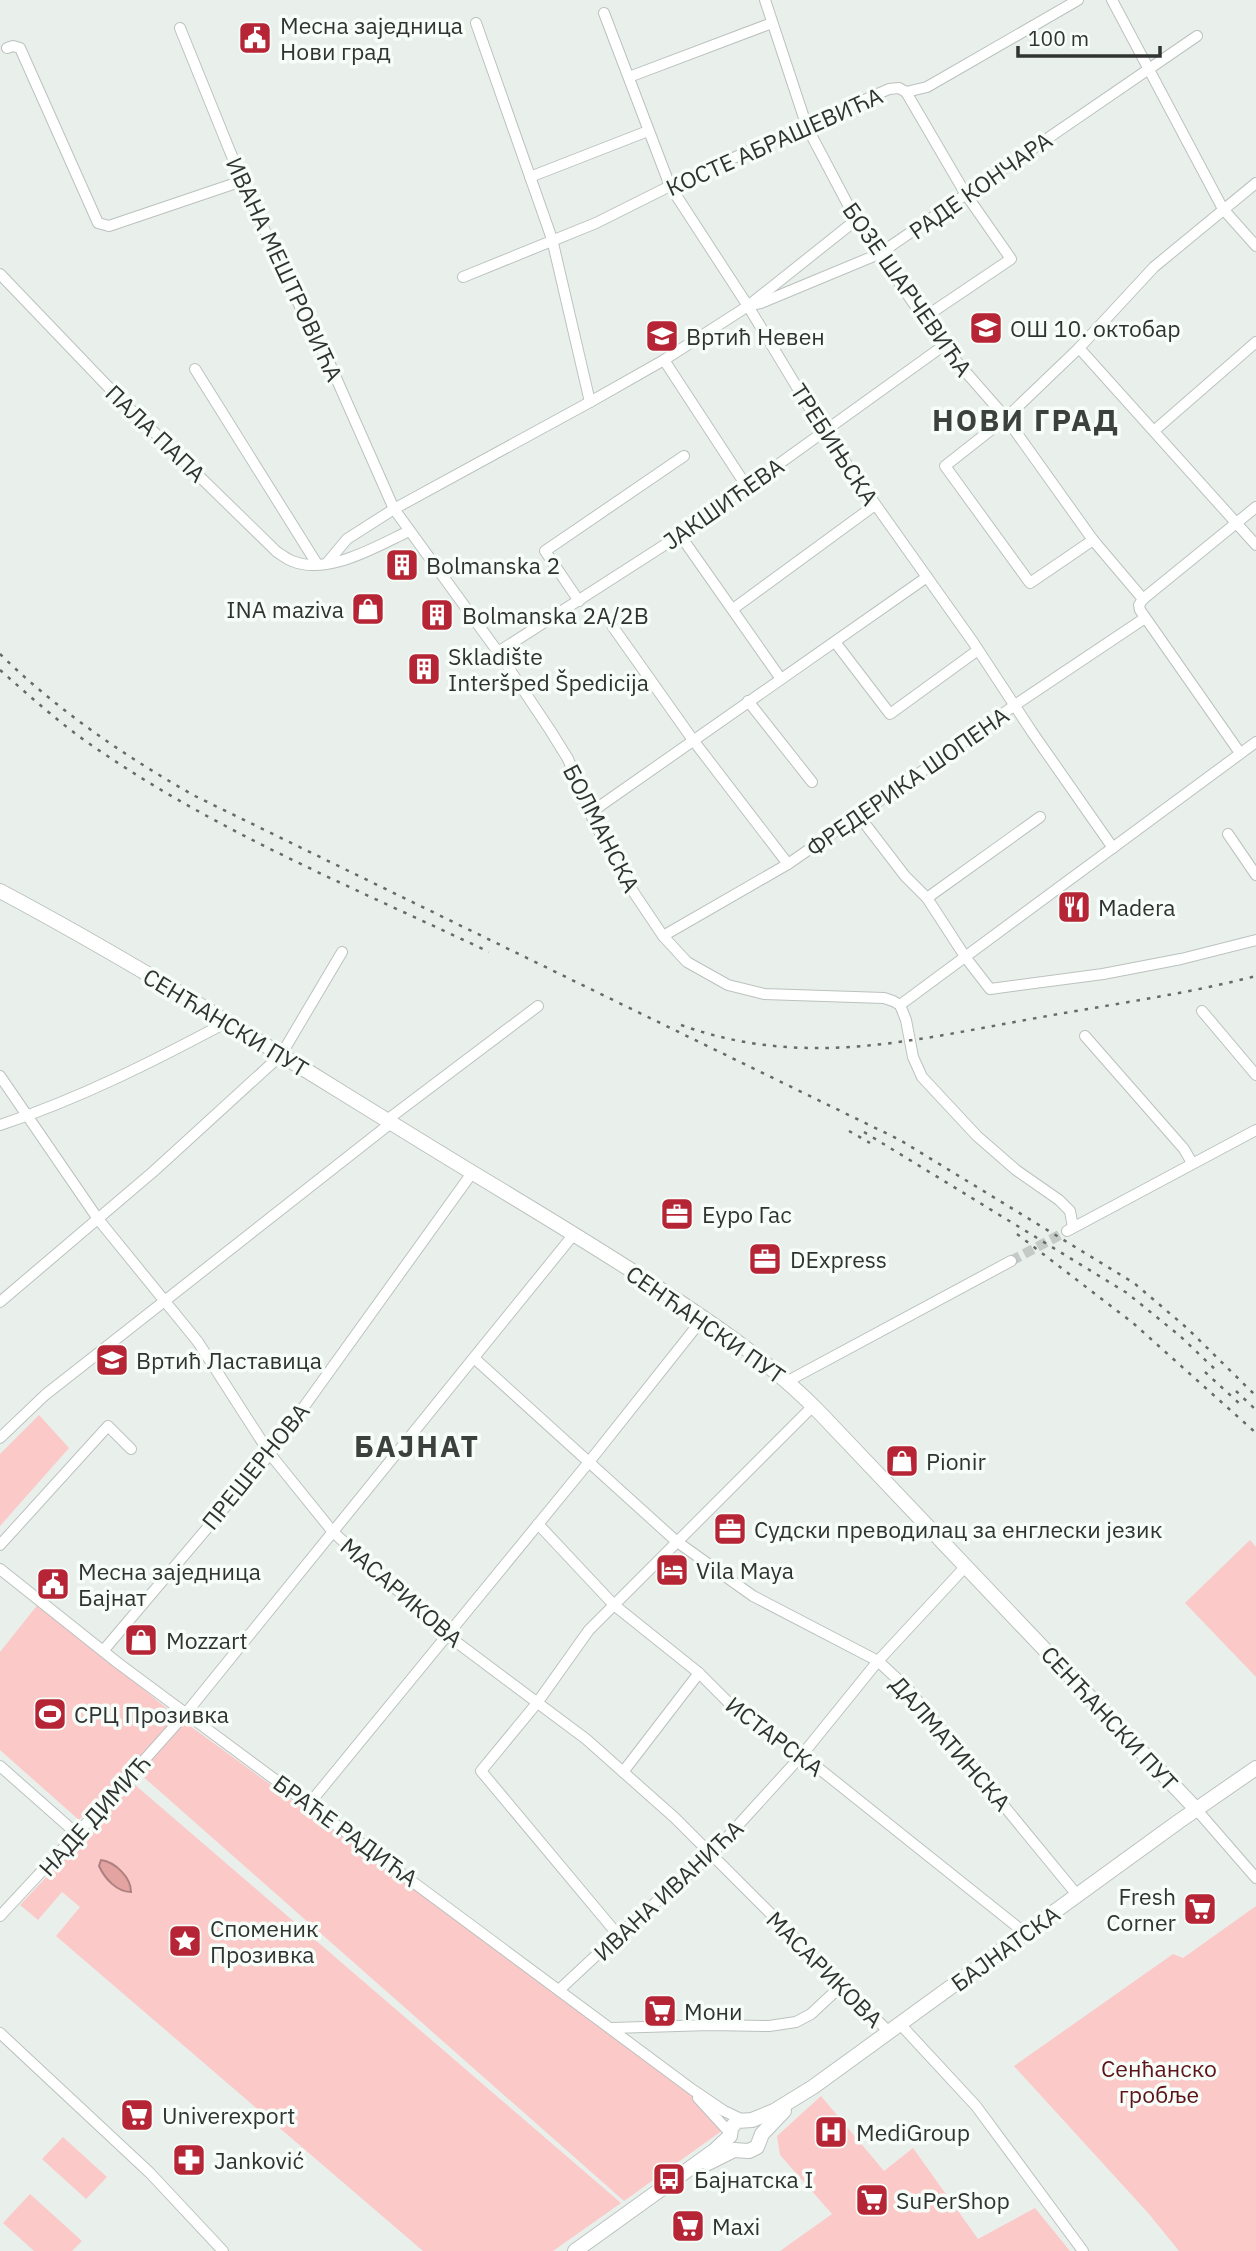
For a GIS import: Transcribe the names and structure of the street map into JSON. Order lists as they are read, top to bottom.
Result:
{
  "streets": {
    "main road": ["СЕНЋАНСКИ ПУТ", "БАЈНАТСКА"],
    "street": [
      "КОСТЕ АБРАШЕВИЋА",
      "РАДЕ КОНЧАРА",
      "ИВАНА МЕШТРОВИЋА",
      "БОЗЕ ШАРЧЕВИЋА",
      "ПАЛА ПАПА",
      "ТРЕБИЊСКА",
      "ЈАКШИЋЕВА",
      "ФРЕДЕРИКА ШОПЕНА",
      "БОЛМАНСКА",
      "ПРЕШЕРНОВА",
      "МАСАРИКОВА",
      "ИСТАРСКА",
      "ДАЛМАТИНСКА",
      "НАДЕ ДИМИЋ",
      "БРАЋЕ РАДИЋА",
      "ИВАНА ИВАНИЋА"
    ]
  },
  "crossings": [
    ["КОСТЕ АБРАШЕВИЋА", "БОЗЕ ШАРЧЕВИЋА"],
    ["КОСТЕ АБРАШЕВИЋА", "ТРЕБИЊСКА"],
    ["РАДЕ КОНЧАРА", "ИВАНА МЕШТРОВИЋА"],
    ["РАДЕ КОНЧАРА", "БОЗЕ ШАРЧЕВИЋА"],
    ["РАДЕ КОНЧАРА", "ПАЛА ПАПА"],
    ["РАДЕ КОНЧАРА", "ТРЕБИЊСКА"],
    ["РАДЕ КОНЧАРА", "БОЛМАНСКА"],
    ["ИВАНА МЕШТРОВИЋА", "БОЛМАНСКА"],
    ["БОЗЕ ШАРЧЕВИЋА", "ЈАКШИЋЕВА"],
    ["ТРЕБИЊСКА", "ЈАКШИЋЕВА"],
    ["ТРЕБИЊСКА", "ФРЕДЕРИКА ШОПЕНА"],
    ["ЈАКШИЋЕВА", "БОЛМАНСКА"],
    ["ФРЕДЕРИКА ШОПЕНА", "БОЛМАНСКА"],
    ["СЕНЋАНСКИ ПУТ", "ПРЕШЕРНОВА"],
    ["СЕНЋАНСКИ ПУТ", "НАДЕ ДИМИЋ"],
    ["СЕНЋАНСКИ ПУТ", "ИВАНА ИВАНИЋА"],
    ["СЕНЋАНСКИ ПУТ", "БАЈНАТСКА"],
    ["ПРЕШЕРНОВА", "МАСАРИКОВА"],
    ["ПРЕШЕРНОВА", "БРАЋЕ РАДИЋА"],
    ["МАСАРИКОВА", "НАДЕ ДИМИЋ"],
    ["МАСАРИКОВА", "ИВАНА ИВАНИЋА"],
    ["МАСАРИКОВА", "БАЈНАТСКА"],
    ["ИСТАРСКА", "ИВАНА ИВАНИЋА"],
    ["ИСТАРСКА", "БАЈНАТСКА"],
    ["ДАЛМАТИНСКА", "НАДЕ ДИМИЋ"],
    ["ДАЛМАТИНСКА", "ИВАНА ИВАНИЋА"],
    ["ДАЛМАТИНСКА", "БАЈНАТСКА"],
    ["НАДЕ ДИМИЋ", "БРАЋЕ РАДИЋА"],
    ["БРАЋЕ РАДИЋА", "ИВАНА ИВАНИЋА"],
    ["БРАЋЕ РАДИЋА", "БАЈНАТСКА"]
  ],
  "districts": ["НОВИ ГРАД", "БАЈНАТ"],
  "parks": ["Сенћанско гробље"],
  "places": {
    "public building": ["Месна заједница Нови град", "Месна заједница Бајнат"],
    "school or university": ["ОШ 10. октобар", "Вртић Невен", "Вртић Ластавица"],
    "building": ["Bolmanska 2", "Bolmanska 2A/2B", "Skladište Interšped Špedicija"],
    "shop": ["INA maziva", "Pionir", "Mozzart"],
    "restaurant": ["Madera"],
    "office": ["Еуро Гас", "DExpress", "Судски преводилац за енглески језик"],
    "hotel": ["Vila Maya"],
    "sports": ["СРЦ Прозивка"],
    "supermarket": [
      "Fresh Corner",
      "Мони",
      "Univerexport",
      "SuPerShop",
      "Maxi"
    ],
    "place": ["Споменик Прозивка"],
    "hospital": ["MediGroup"],
    "pharmacy": ["Janković"],
    "bus stop": ["Бајнатска I"]
  },
  "scale_bar": "100 m"
}
